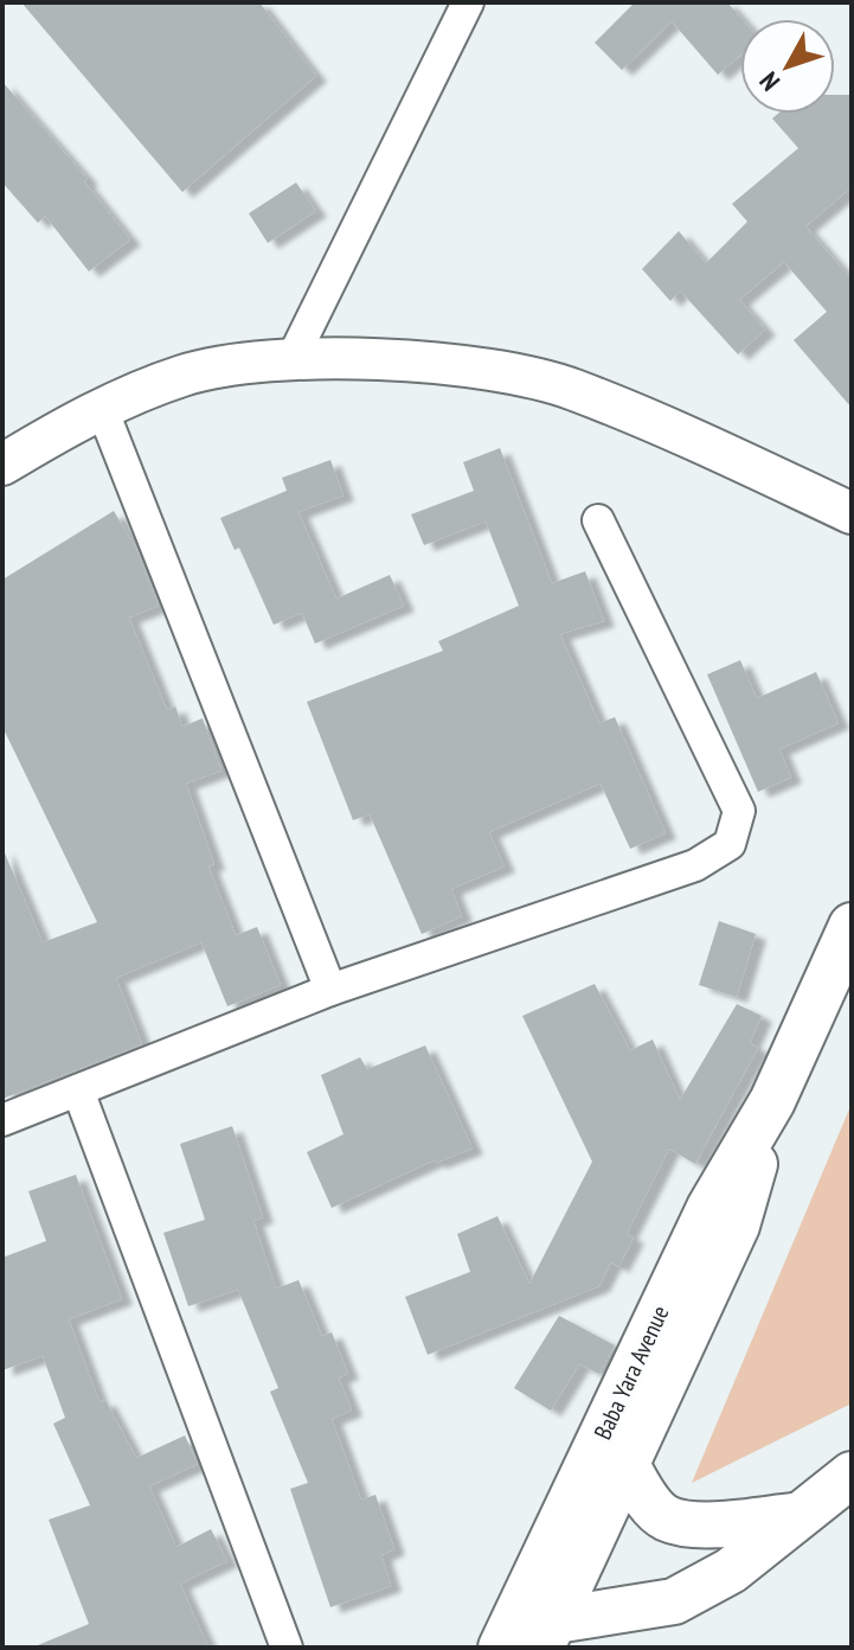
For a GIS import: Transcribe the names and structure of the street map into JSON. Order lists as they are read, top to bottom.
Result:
{
  "streets": {
    "main road": ["Baba Yara Avenue"]
  },
  "north": "bottom left"
}
